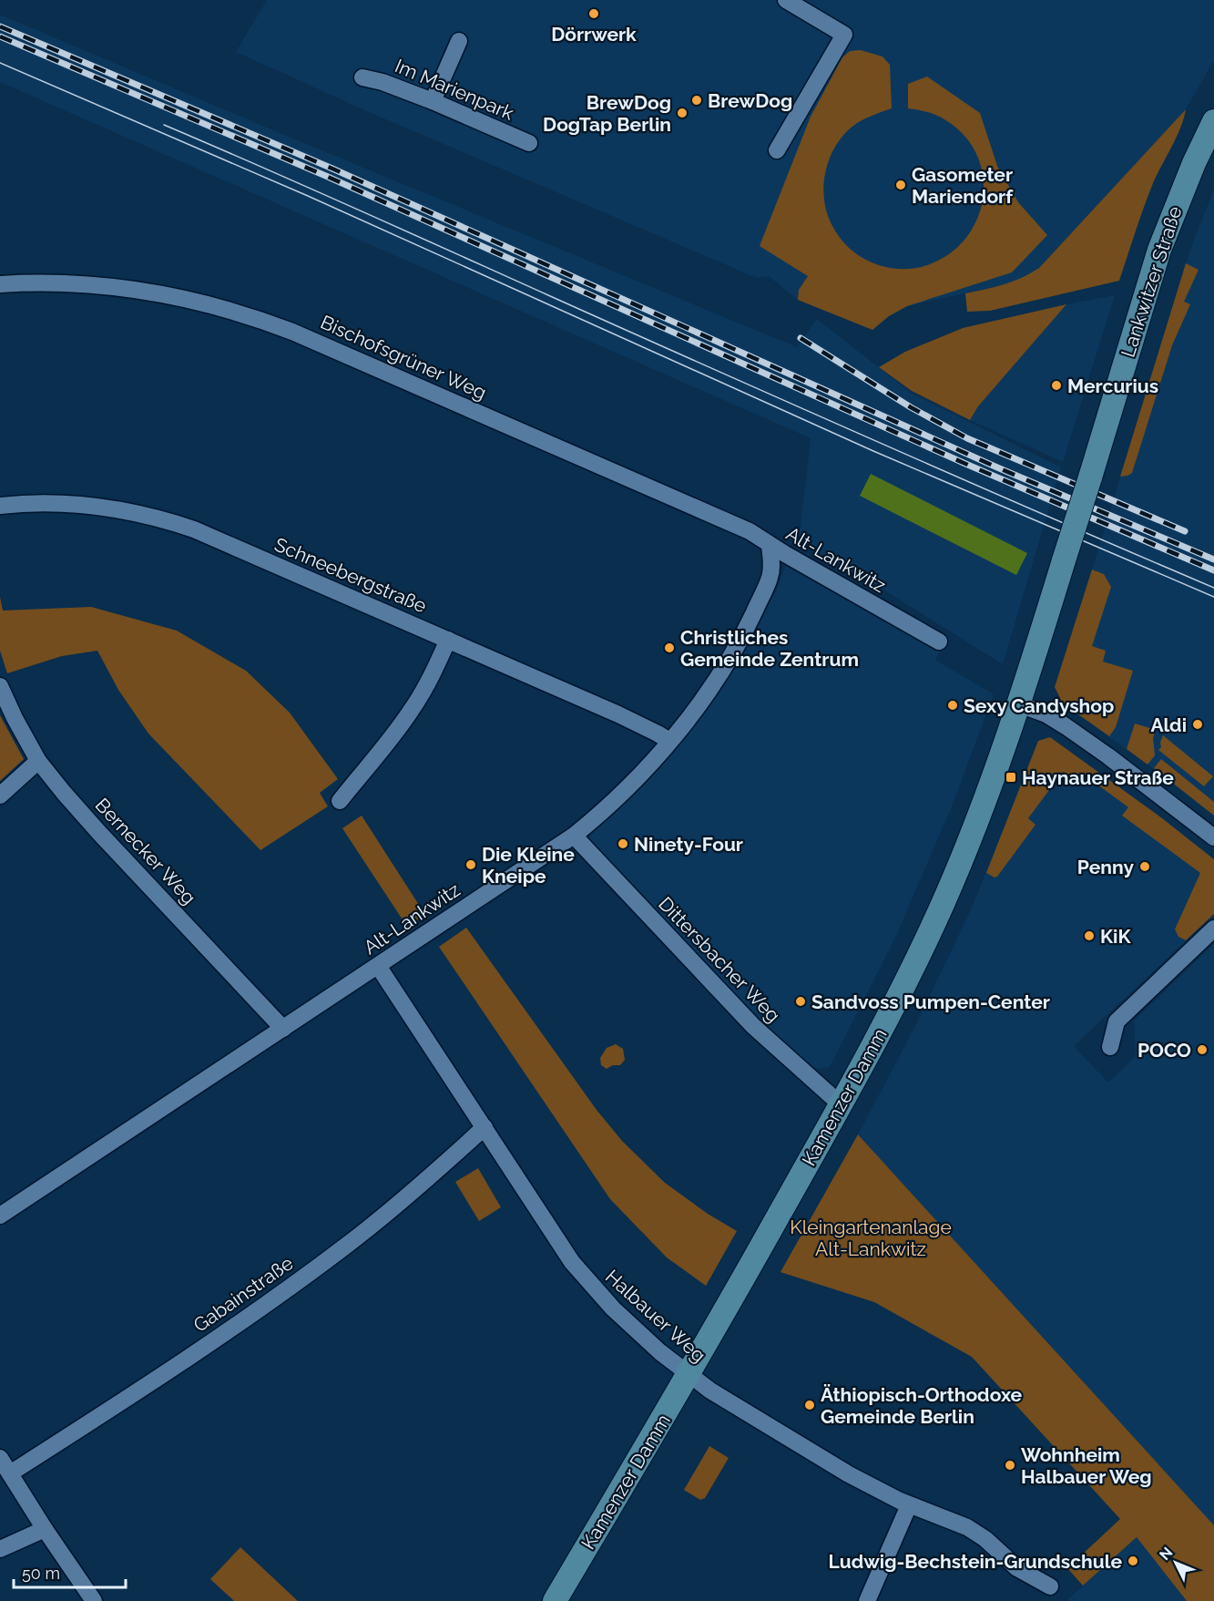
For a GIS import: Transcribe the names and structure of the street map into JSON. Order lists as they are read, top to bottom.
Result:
{
  "streets": {
    "main road": ["Lankwitzer Straße", "Kamenzer Damm"],
    "street": [
      "Im Marienpark",
      "Bischofsgrüner Weg",
      "Alt-Lankwitz",
      "Schneebergstraße",
      "Bernecker Weg",
      "Dittersbacher Weg",
      "Gabainstraße",
      "Halbauer Weg"
    ]
  },
  "crossings": [
    ["Lankwitzer Straße", "Kamenzer Damm"],
    ["Bischofsgrüner Weg", "Alt-Lankwitz"],
    ["Alt-Lankwitz", "Schneebergstraße"],
    ["Alt-Lankwitz", "Bernecker Weg"],
    ["Alt-Lankwitz", "Dittersbacher Weg"],
    ["Alt-Lankwitz", "Halbauer Weg"],
    ["Dittersbacher Weg", "Kamenzer Damm"],
    ["Kamenzer Damm", "Halbauer Weg"],
    ["Gabainstraße", "Halbauer Weg"]
  ],
  "parks": ["Kleingartenanlage Alt-Lankwitz"],
  "places": {
    "other": [
      "Dörrwerk",
      "BrewDog",
      "BrewDog DogTap Berlin",
      "Gasometer Mariendorf",
      "Mercurius",
      "Christliches Gemeinde Zentrum",
      "Sexy Candyshop",
      "Aldi",
      "Ninety-Four",
      "Die Kleine Kneipe",
      "Penny",
      "KiK",
      "Sandvoss Pumpen-Center",
      "POCO",
      "Äthiopisch-Orthodoxe Gemeinde Berlin",
      "Wohnheim Halbauer Weg",
      "Ludwig-Bechstein-Grundschule"
    ],
    "transit": ["Haynauer Straße"]
  },
  "scale_bar": "50 m",
  "north": "top left"
}
